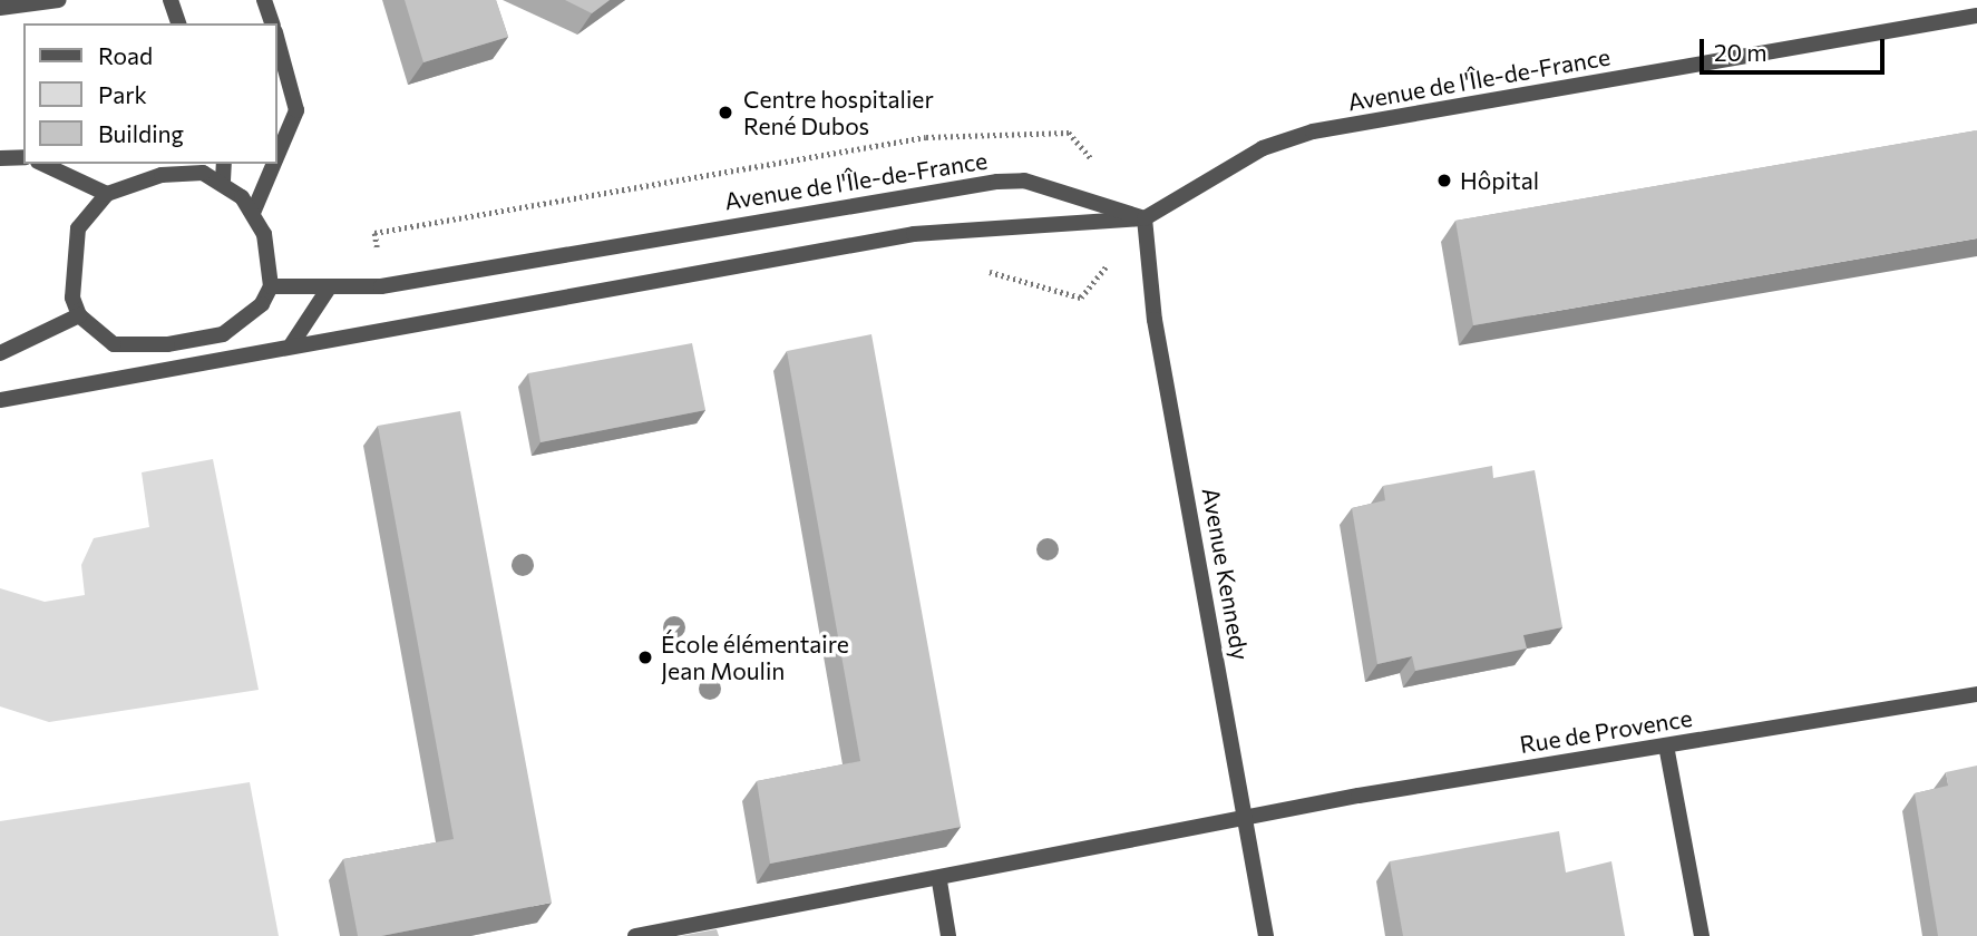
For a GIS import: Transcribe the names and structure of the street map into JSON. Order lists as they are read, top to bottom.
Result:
{
  "streets": {
    "street": ["Avenue de l'Île-de-France", "Avenue Kennedy", "Rue de Provence"]
  },
  "crossings": [
    ["Avenue de l'Île-de-France", "Avenue Kennedy"],
    ["Avenue Kennedy", "Rue de Provence"]
  ],
  "places": ["Centre hospitalier René Dubos", "Hôpital", "École élémentaire Jean Moulin"],
  "legend": ["Road", "Park", "Building"],
  "scale_bar": "20 m"
}
